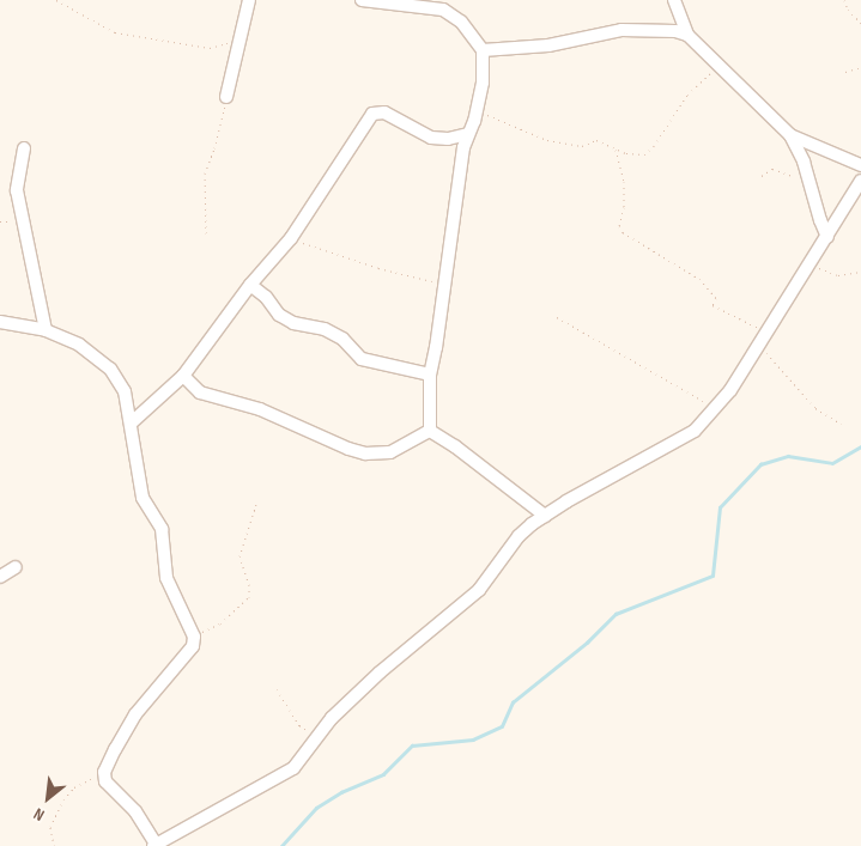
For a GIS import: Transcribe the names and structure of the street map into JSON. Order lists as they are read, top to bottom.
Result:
{
  "north": "bottom left"
}
